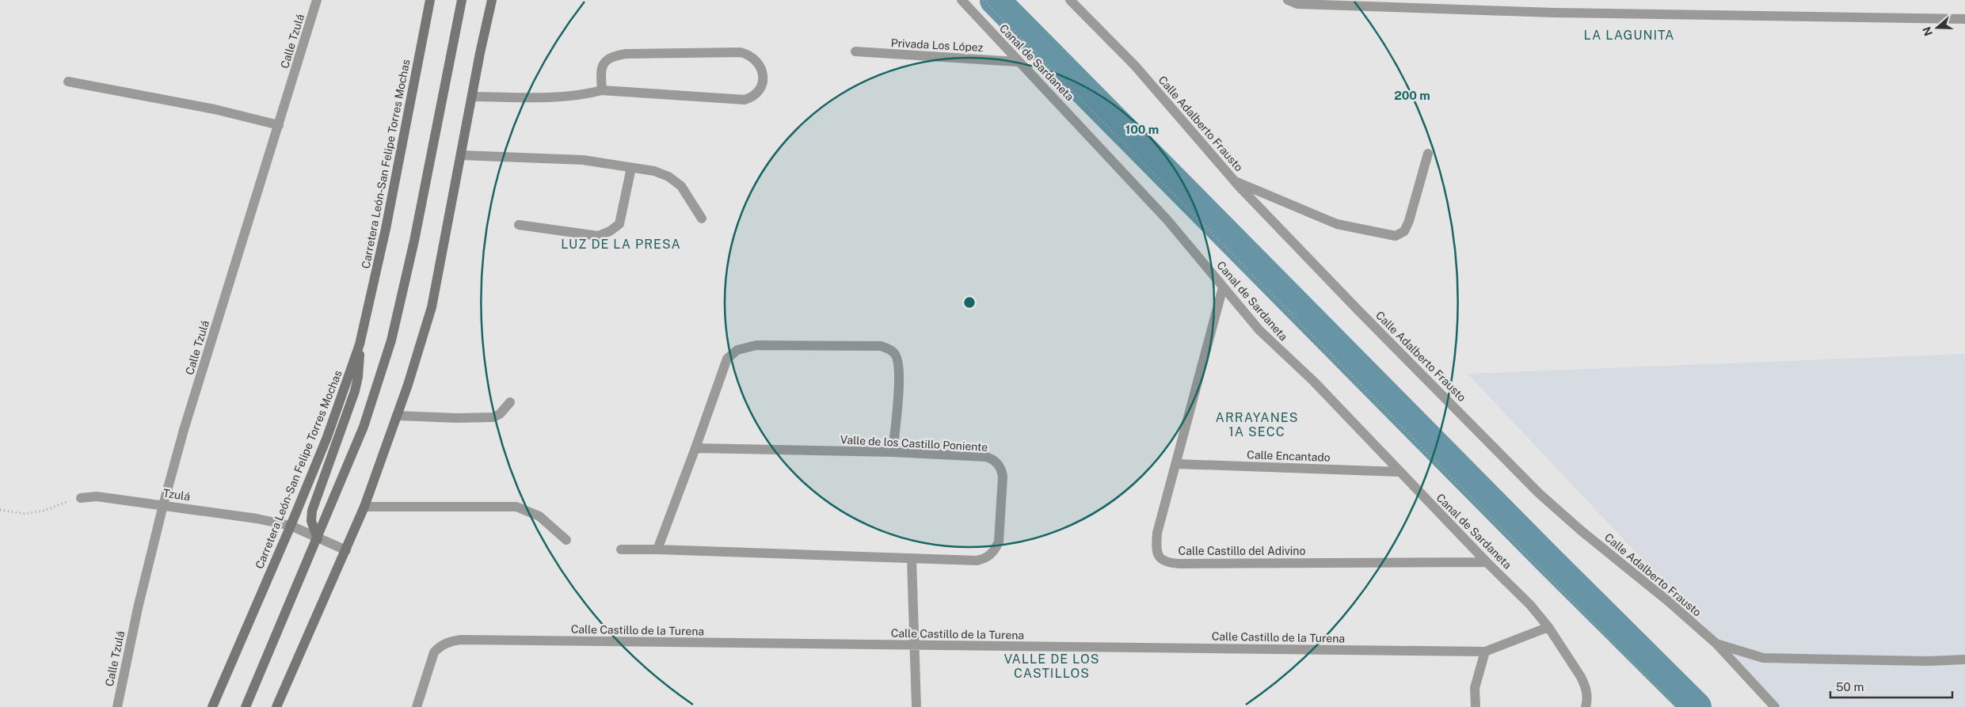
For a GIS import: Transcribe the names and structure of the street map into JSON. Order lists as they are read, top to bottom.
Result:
{
  "streets": {
    "main road": ["Carretera León-San Felipe Torres Mochas"],
    "street": [
      "Calle Tzulá",
      "Privada Los López",
      "Canal de Sardaneta",
      "Calle Adalberto Frausto",
      "Valle de los Castillo Poniente",
      "Calle Encantado",
      "Tzulá",
      "Calle Castillo del Adivino",
      "Calle Castillo de la Turena"
    ]
  },
  "crossings": [
    ["Calle Tzulá", "Tzulá"],
    ["Privada Los López", "Canal de Sardaneta"],
    ["Canal de Sardaneta", "Calle Encantado"],
    ["Canal de Sardaneta", "Calle Castillo del Adivino"],
    ["Carretera León-San Felipe Torres Mochas", "Tzulá"],
    ["Calle Encantado", "Calle Castillo del Adivino"]
  ],
  "districts": [
    "LA LAGUNITA",
    "LUZ DE LA PRESA",
    "ARRAYANES 1A SECC",
    "VALLE DE LOS CASTILLOS"
  ],
  "scale_bar": "50 m",
  "north": "left",
  "rings": ["200 m", "100 m"]
}
